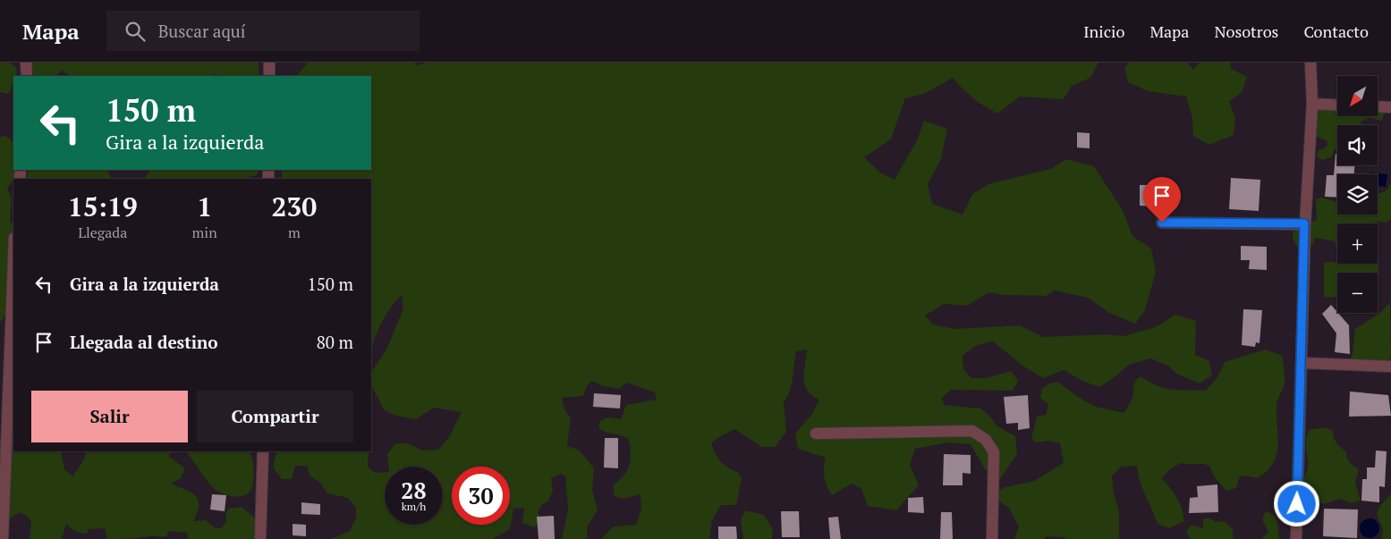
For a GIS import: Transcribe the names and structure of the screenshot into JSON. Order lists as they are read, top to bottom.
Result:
{
  "north": "bottom left",
  "page": {
    "header": "Mapa",
    "search": "Buscar aquí",
    "nav": [
      "Inicio",
      "Mapa",
      "Nosotros",
      "Contacto"
    ],
    "map_buttons": ["+", "−"],
    "turn": ["150 m", "Gira a la izquierda"],
    "eta": [
      "15:19",
      "Llegada",
      "1",
      "min",
      "230",
      "m"
    ],
    "list": [
      {
        "name": "Gira a la izquierda",
        "value": "150 m"
      },
      {
        "name": "Llegada al destino",
        "value": "80 m"
      }
    ],
    "buttons": ["Salir", "Compartir"],
    "speed": "28 km/h",
    "limit": "30"
  }
}
